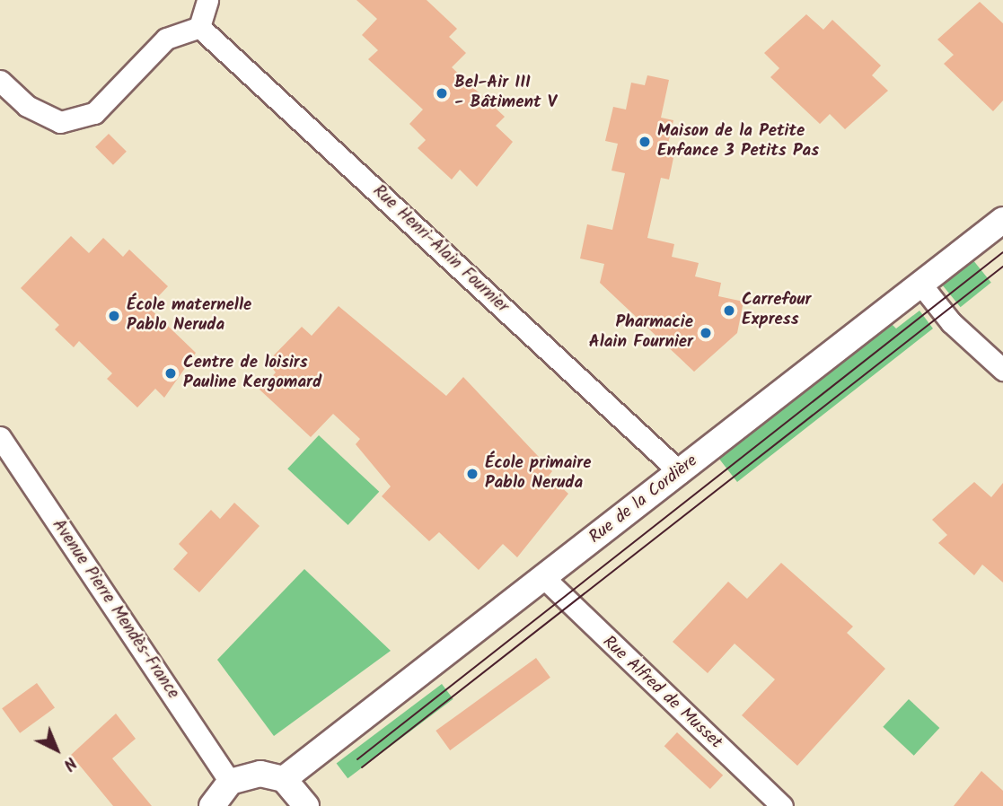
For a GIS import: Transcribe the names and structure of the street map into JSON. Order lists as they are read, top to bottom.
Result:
{
  "streets": {
    "street": [
      "Rue Henri-Alain Fournier",
      "Rue de la Cordière",
      "Avenue Pierre Mendès-France",
      "Rue Alfred de Musset"
    ]
  },
  "crossings": [
    ["Rue Henri-Alain Fournier", "Rue de la Cordière"],
    ["Rue de la Cordière", "Rue Alfred de Musset"]
  ],
  "places": [
    "Bel-Air III - Bâtiment V",
    "Maison de la Petite Enfance 3 Petits Pas",
    "Carrefour Express",
    "École maternelle Pablo Neruda",
    "Pharmacie Alain Fournier",
    "Centre de loisirs Pauline Kergomard",
    "École primaire Pablo Neruda"
  ],
  "north": "bottom right"
}
